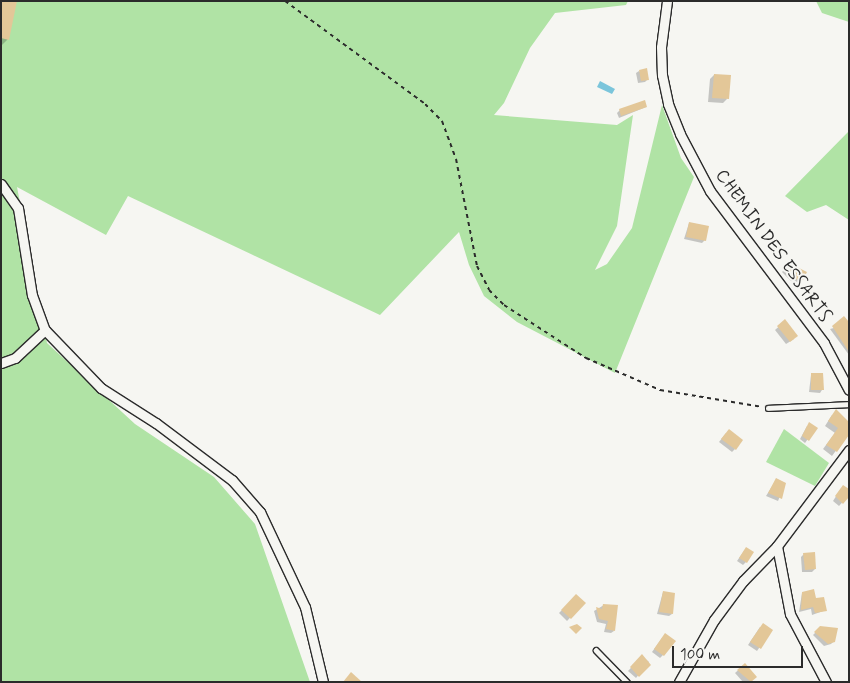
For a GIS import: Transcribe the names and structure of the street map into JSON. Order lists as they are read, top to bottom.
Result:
{
  "streets": {
    "street": ["CHEMIN DES ESSARTS"]
  },
  "scale_bar": "100 m"
}
